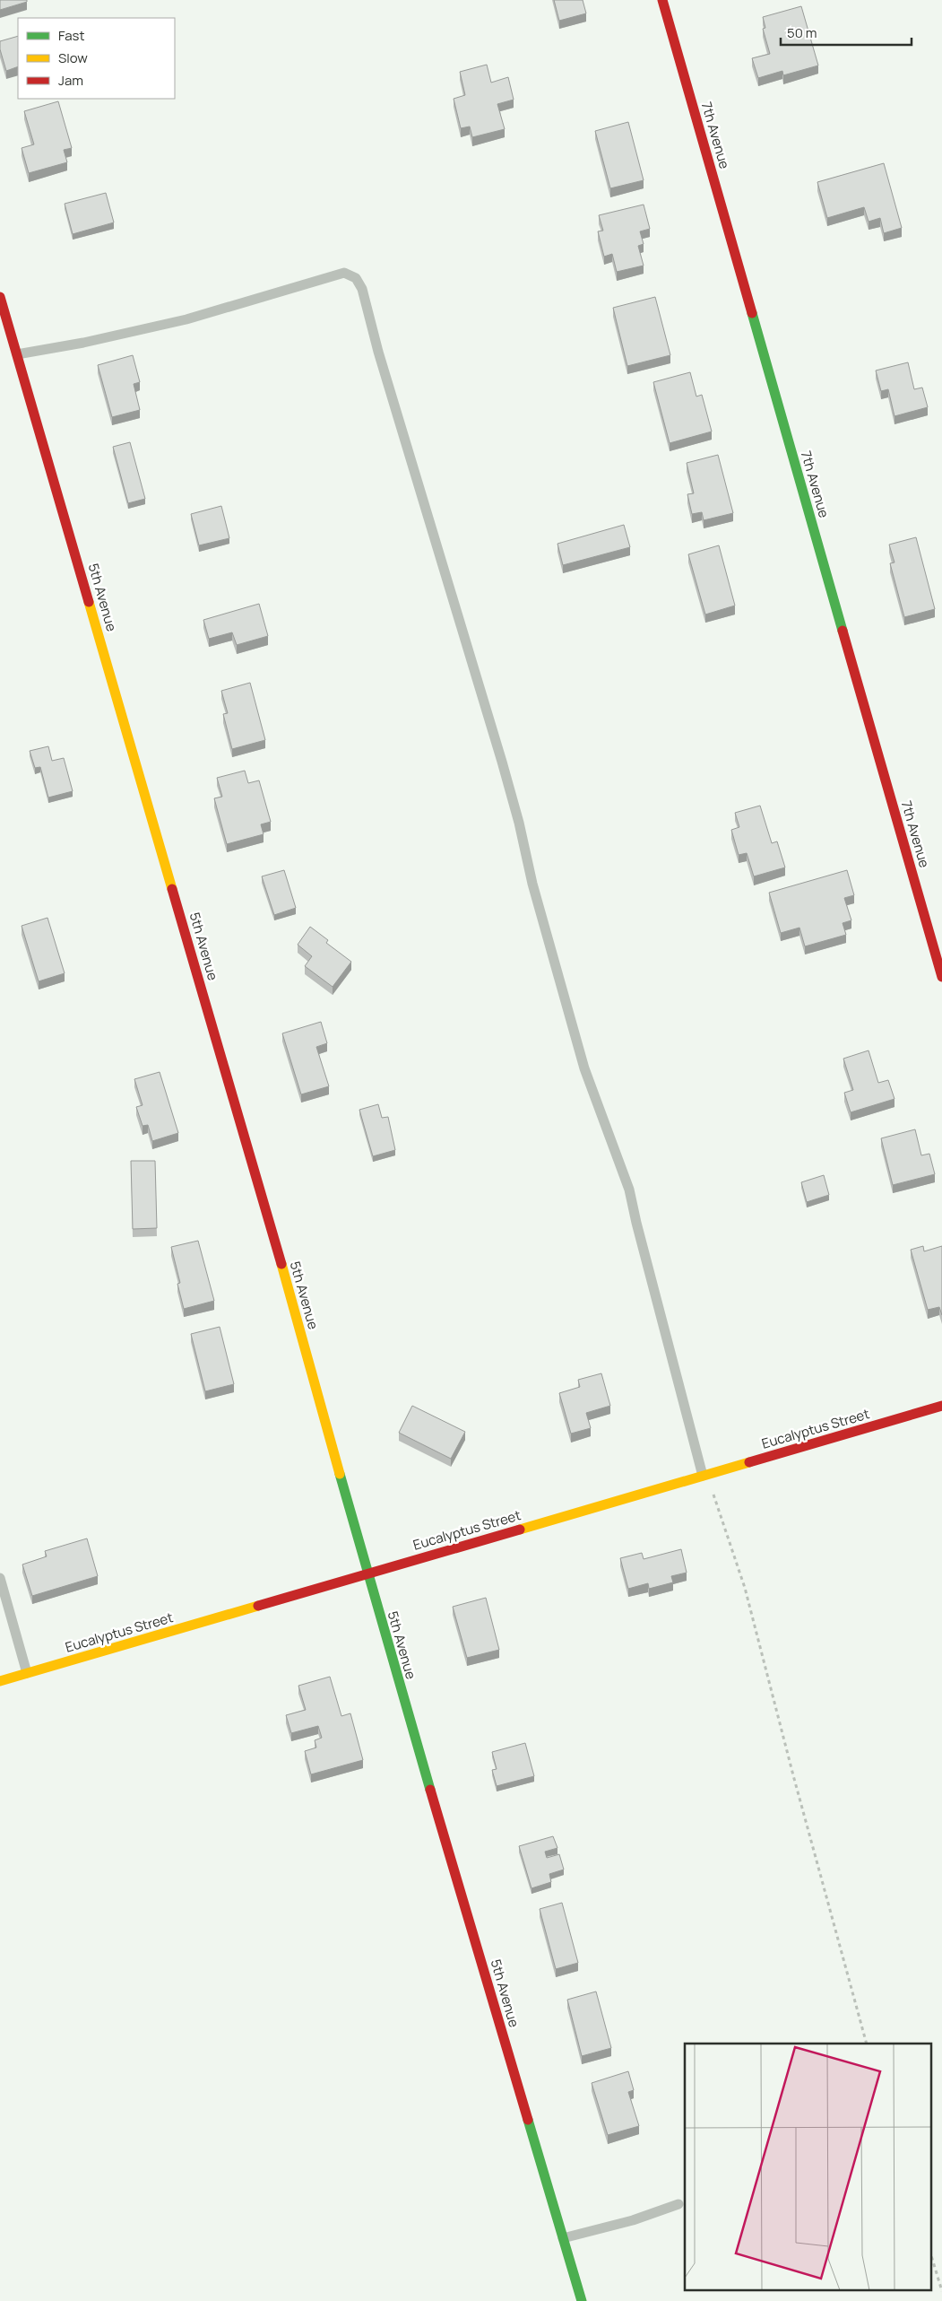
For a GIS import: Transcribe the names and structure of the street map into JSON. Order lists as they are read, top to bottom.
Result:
{
  "streets": {
    "street": ["7th Avenue", "5th Avenue", "Eucalyptus Street"]
  },
  "crossings": [
    ["5th Avenue", "Eucalyptus Street"]
  ],
  "legend": ["Fast", "Slow", "Jam"],
  "scale_bar": "50 m"
}
